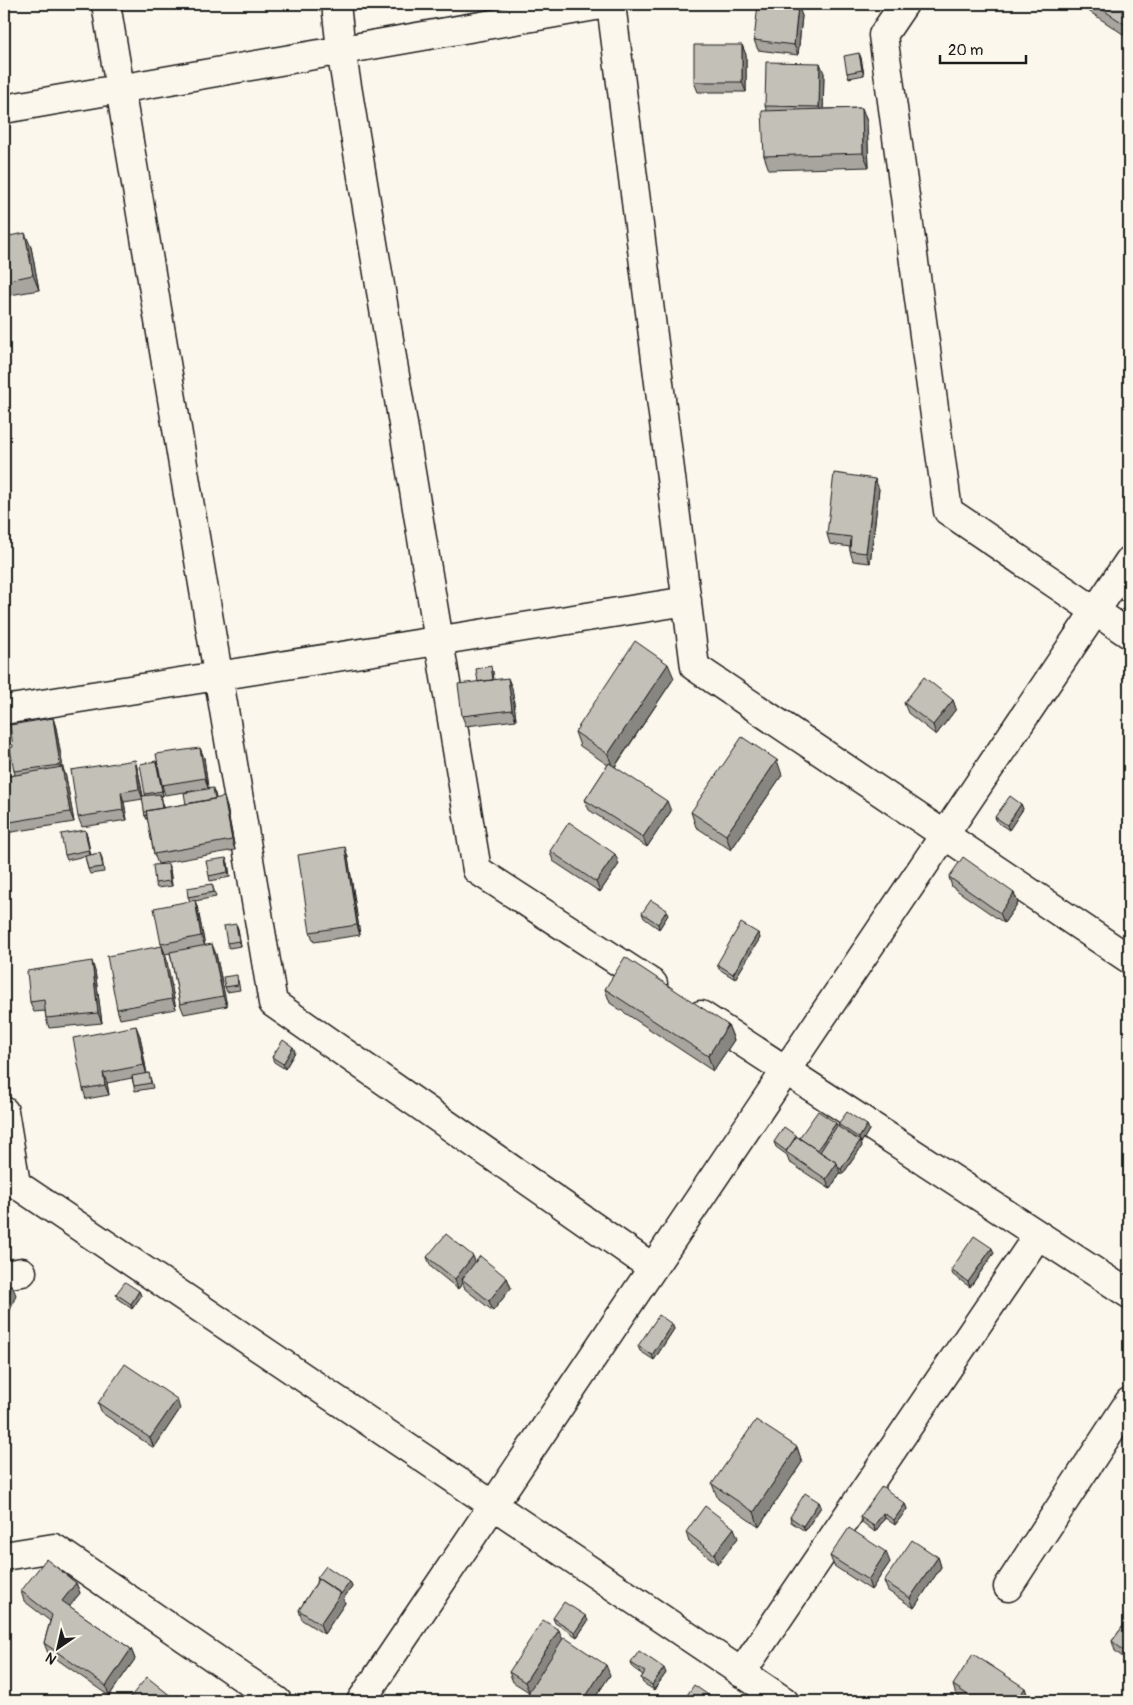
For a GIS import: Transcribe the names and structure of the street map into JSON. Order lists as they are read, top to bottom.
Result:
{
  "scale_bar": "20 m",
  "north": "bottom left"
}
